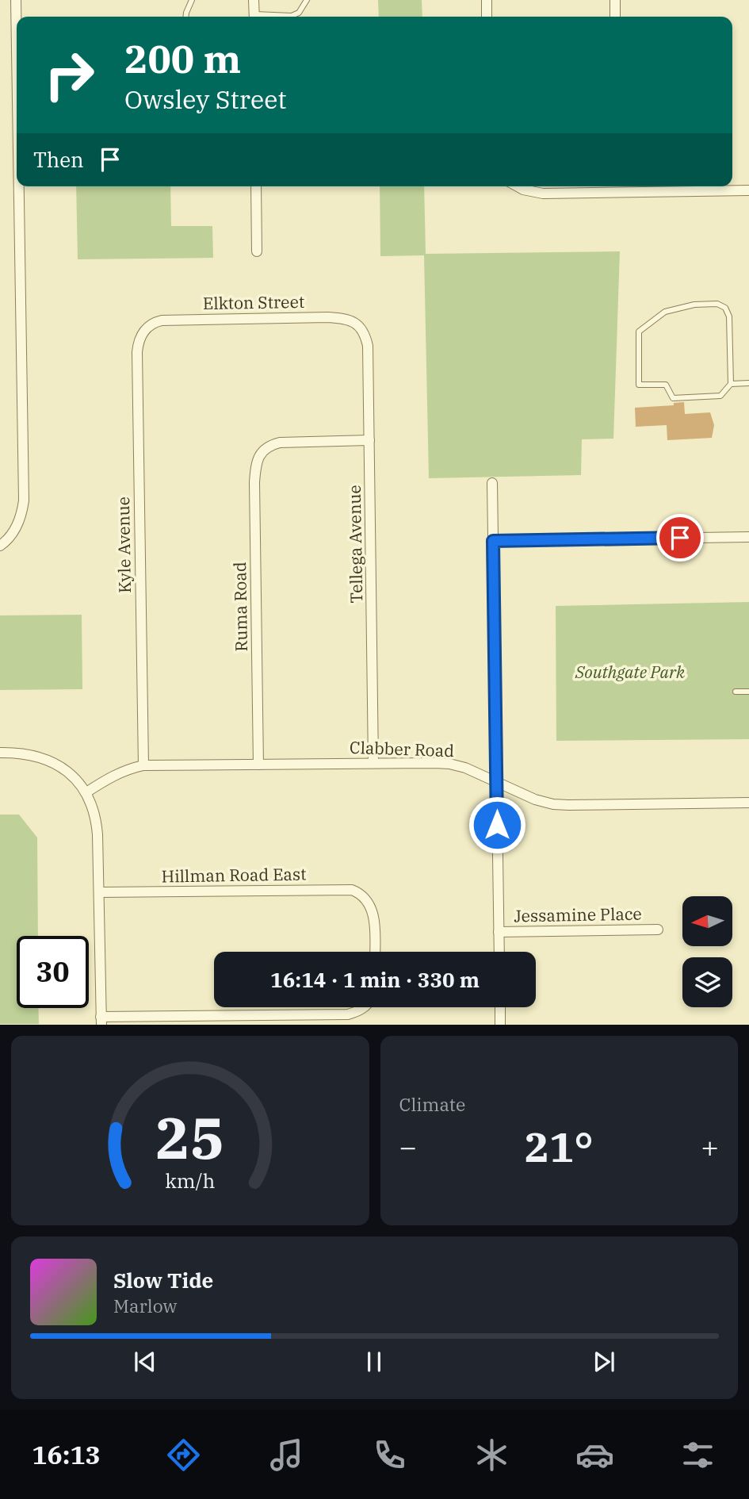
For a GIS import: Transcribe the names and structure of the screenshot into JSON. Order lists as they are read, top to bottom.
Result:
{
  "streets": {
    "street": [
      "Elkton Street",
      "Tellega Avenue",
      "Kyle Avenue",
      "Ruma Road",
      "Clabber Road",
      "Hillman Road East",
      "Jessamine Place"
    ]
  },
  "crossings": [
    ["Elkton Street", "Tellega Avenue"],
    ["Elkton Street", "Kyle Avenue"],
    ["Tellega Avenue", "Ruma Road"],
    ["Tellega Avenue", "Clabber Road"],
    ["Kyle Avenue", "Clabber Road"],
    ["Ruma Road", "Clabber Road"]
  ],
  "parks": ["Southgate Park"],
  "north": "left",
  "page": {
    "turn": ["200 m", "Owsley Street"],
    "then": "Then",
    "limit": "30",
    "trip": "16:14 · 1 min · 330 m",
    "tile": "Climate",
    "heat": ["−", "21°", "+"],
    "song": ["Slow Tide", "Marlow"],
    "tabs": "16:13",
    "gauge": ["25", "km/h"]
  }
}
